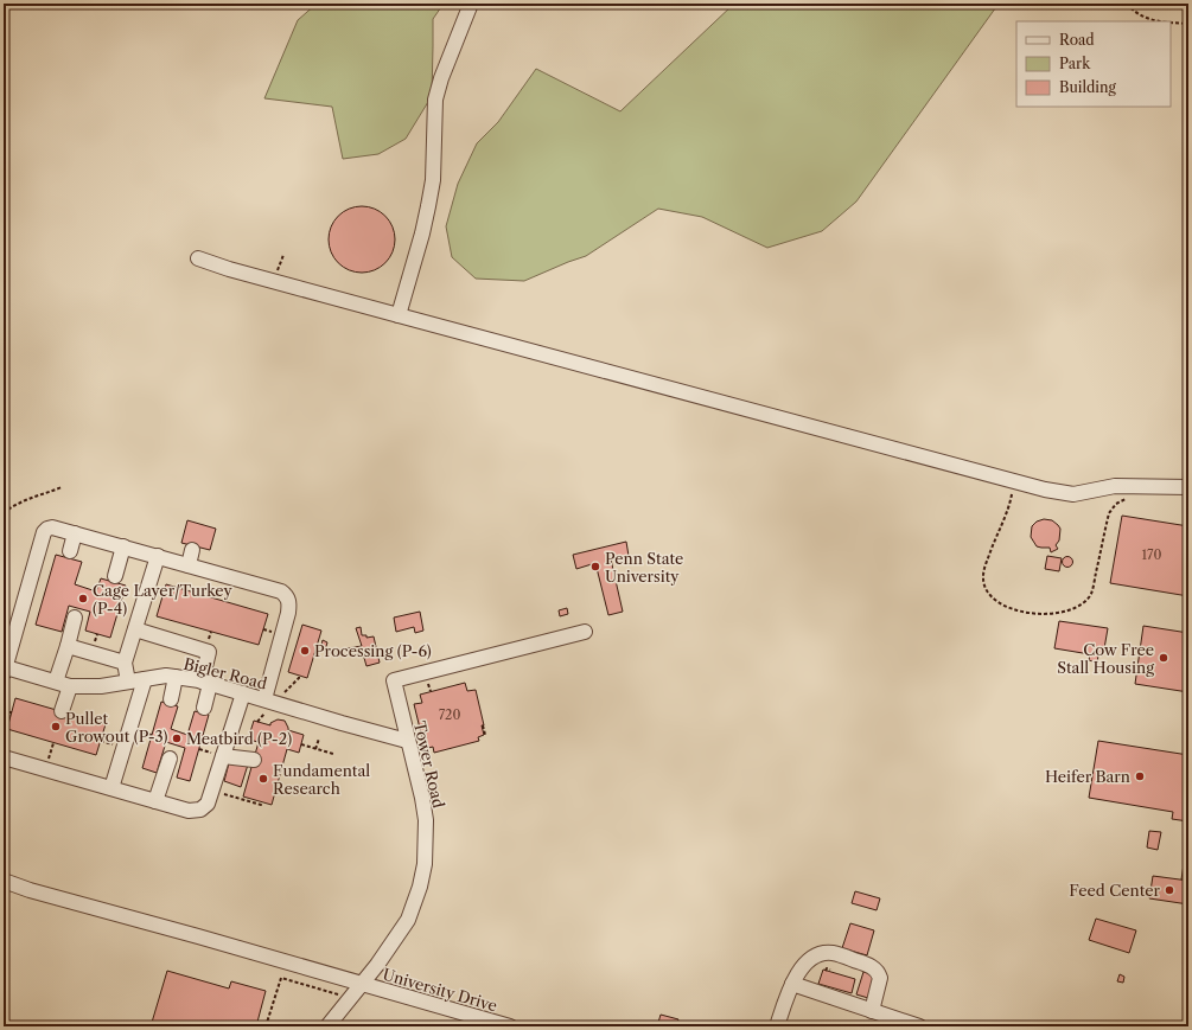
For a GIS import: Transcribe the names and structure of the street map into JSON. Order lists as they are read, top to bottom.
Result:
{
  "streets": {
    "street": ["Bigler Road", "Tower Road", "University Drive"]
  },
  "crossings": [
    ["Bigler Road", "Tower Road"],
    ["Tower Road", "University Drive"]
  ],
  "places": [
    "Penn State University",
    "Cage Layer/Turkey (P-4)",
    "Processing (P-6)",
    "Cow Free Stall Housing",
    "Pullet Growout (P-3)",
    "Meatbird (P-2)",
    "Heifer Barn",
    "Fundamental Research",
    "Feed Center"
  ],
  "house_numbers": ["170", "720"],
  "legend": ["Road", "Park", "Building"]
}
